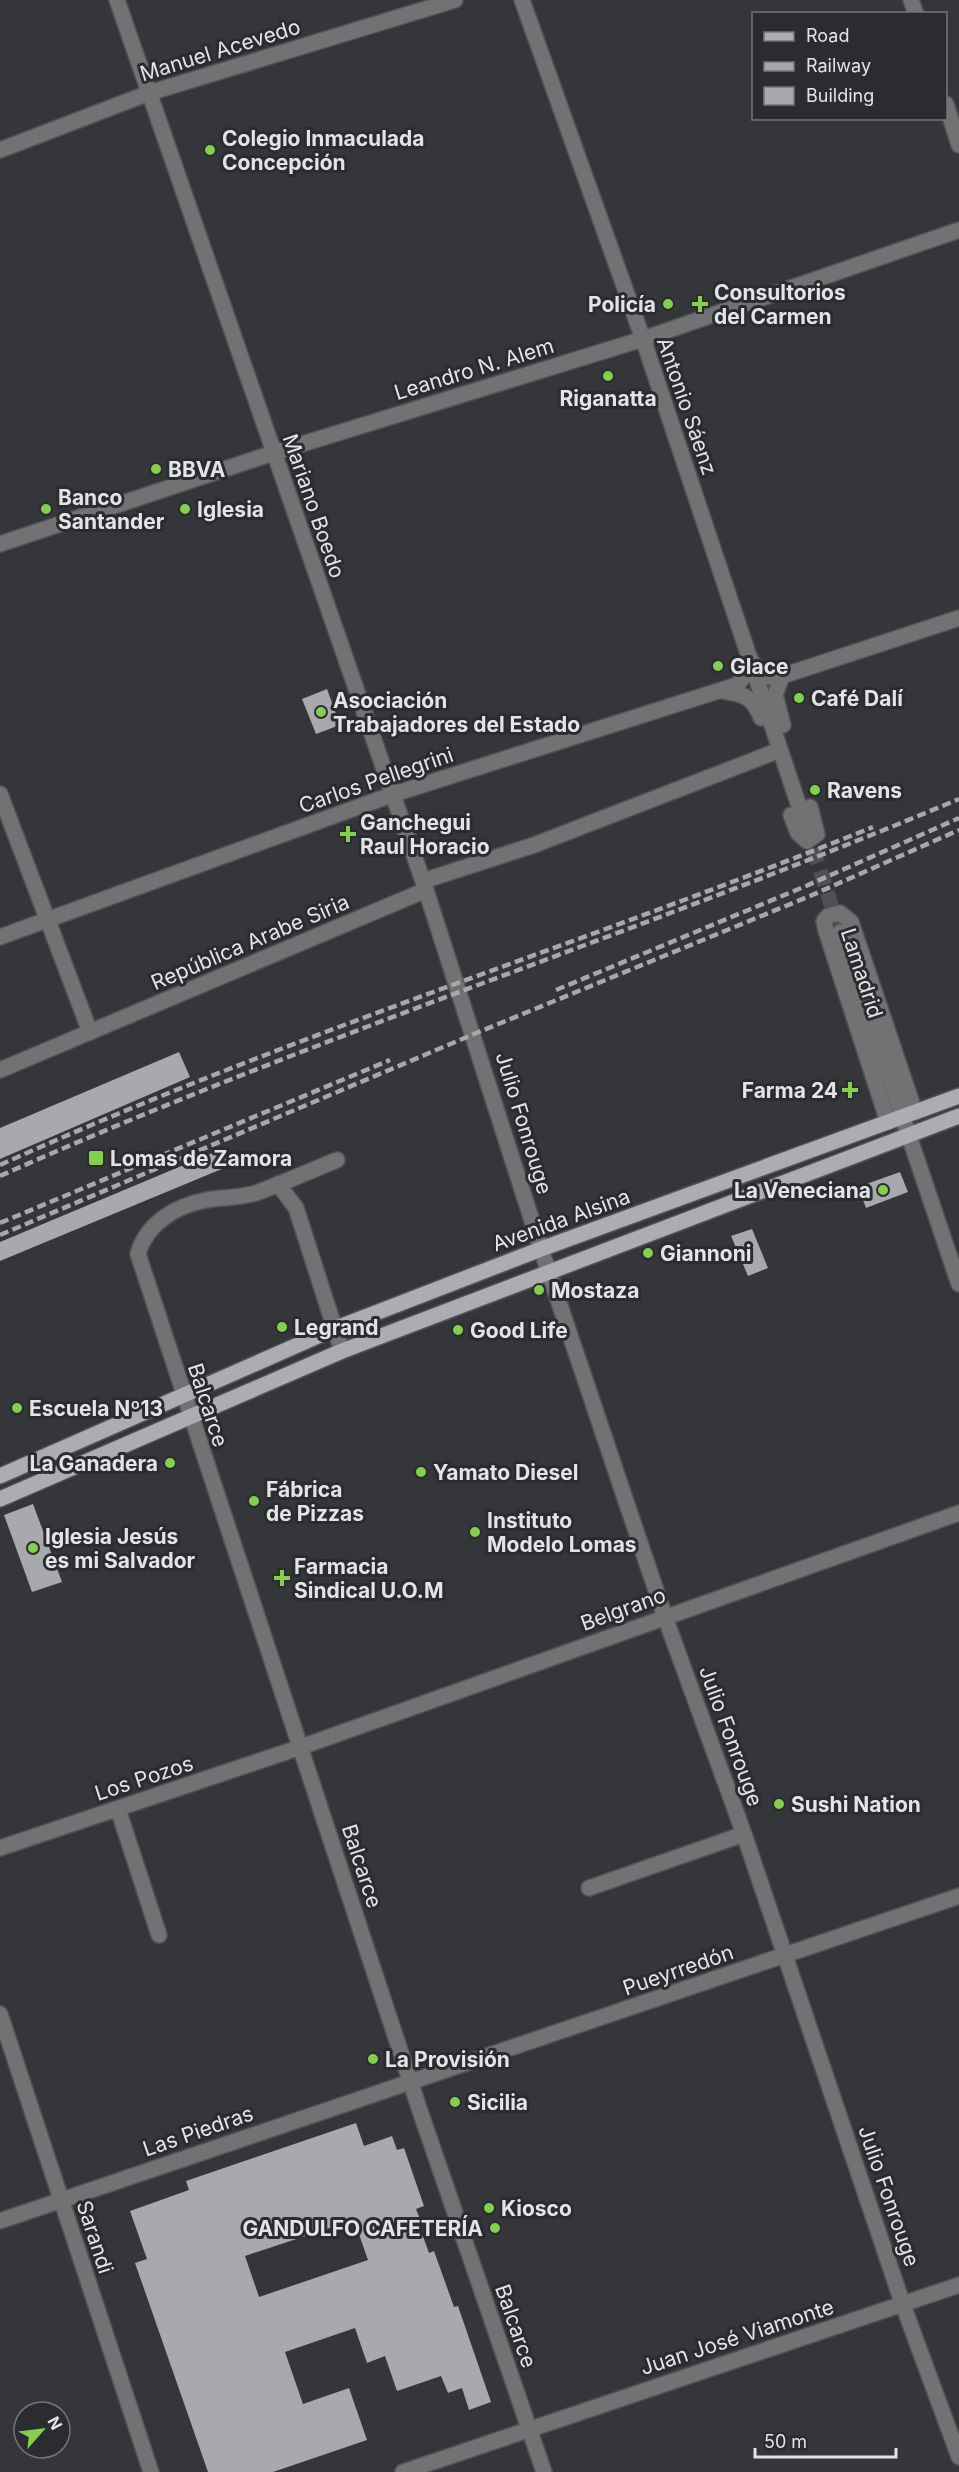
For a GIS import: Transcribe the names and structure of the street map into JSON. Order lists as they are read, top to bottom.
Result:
{
  "streets": {
    "main road": ["Avenida Alsina"],
    "street": [
      "Manuel Acevedo",
      "Leandro N. Alem",
      "Antonio Sáenz",
      "Mariano Boedo",
      "Carlos Pellegrini",
      "República Arabe Siria",
      "Lamadrid",
      "Julio Fonrouge",
      "Balcarce",
      "Belgrano",
      "Los Pozos",
      "Pueyrredón",
      "Las Piedras",
      "Sarandi",
      "Juan José Viamonte"
    ]
  },
  "crossings": [
    ["Manuel Acevedo", "Mariano Boedo"],
    ["Leandro N. Alem", "Antonio Sáenz"],
    ["Leandro N. Alem", "Mariano Boedo"],
    ["Mariano Boedo", "Carlos Pellegrini"],
    ["Mariano Boedo", "República Arabe Siria"],
    ["Mariano Boedo", "Julio Fonrouge"],
    ["Lamadrid", "Avenida Alsina"],
    ["Julio Fonrouge", "Avenida Alsina"],
    ["Julio Fonrouge", "Belgrano"],
    ["Julio Fonrouge", "Pueyrredón"],
    ["Julio Fonrouge", "Juan José Viamonte"],
    ["Avenida Alsina", "Balcarce"],
    ["Balcarce", "Belgrano"],
    ["Balcarce", "Los Pozos"],
    ["Balcarce", "Pueyrredón"],
    ["Balcarce", "Las Piedras"],
    ["Balcarce", "Juan José Viamonte"],
    ["Belgrano", "Los Pozos"],
    ["Pueyrredón", "Las Piedras"],
    ["Las Piedras", "Sarandi"]
  ],
  "places": {
    "other": [
      "Colegio Inmaculada Concepción",
      "Policía",
      "Riganatta",
      "BBVA",
      "Banco Santander",
      "Iglesia",
      "Glace",
      "Café Dalí",
      "Asociación Trabajadores del Estado",
      "Ravens",
      "La Veneciana",
      "Giannoni",
      "Mostaza",
      "Legrand",
      "Good Life",
      "Escuela Nº13",
      "La Ganadera",
      "Yamato Diesel",
      "Fábrica de Pizzas",
      "Instituto Modelo Lomas",
      "Iglesia Jesús es mi Salvador",
      "Sushi Nation",
      "La Provisión",
      "Sicilia",
      "Kiosco",
      "GANDULFO CAFETERÍA"
    ],
    "health": [
      "Consultorios del Carmen",
      "Ganchegui Raul Horacio",
      "Farma 24",
      "Farmacia Sindical U.O.M"
    ],
    "transit": ["Lomas de Zamora"]
  },
  "legend": ["Road", "Railway", "Building"],
  "scale_bar": "50 m",
  "north": "top right"
}
